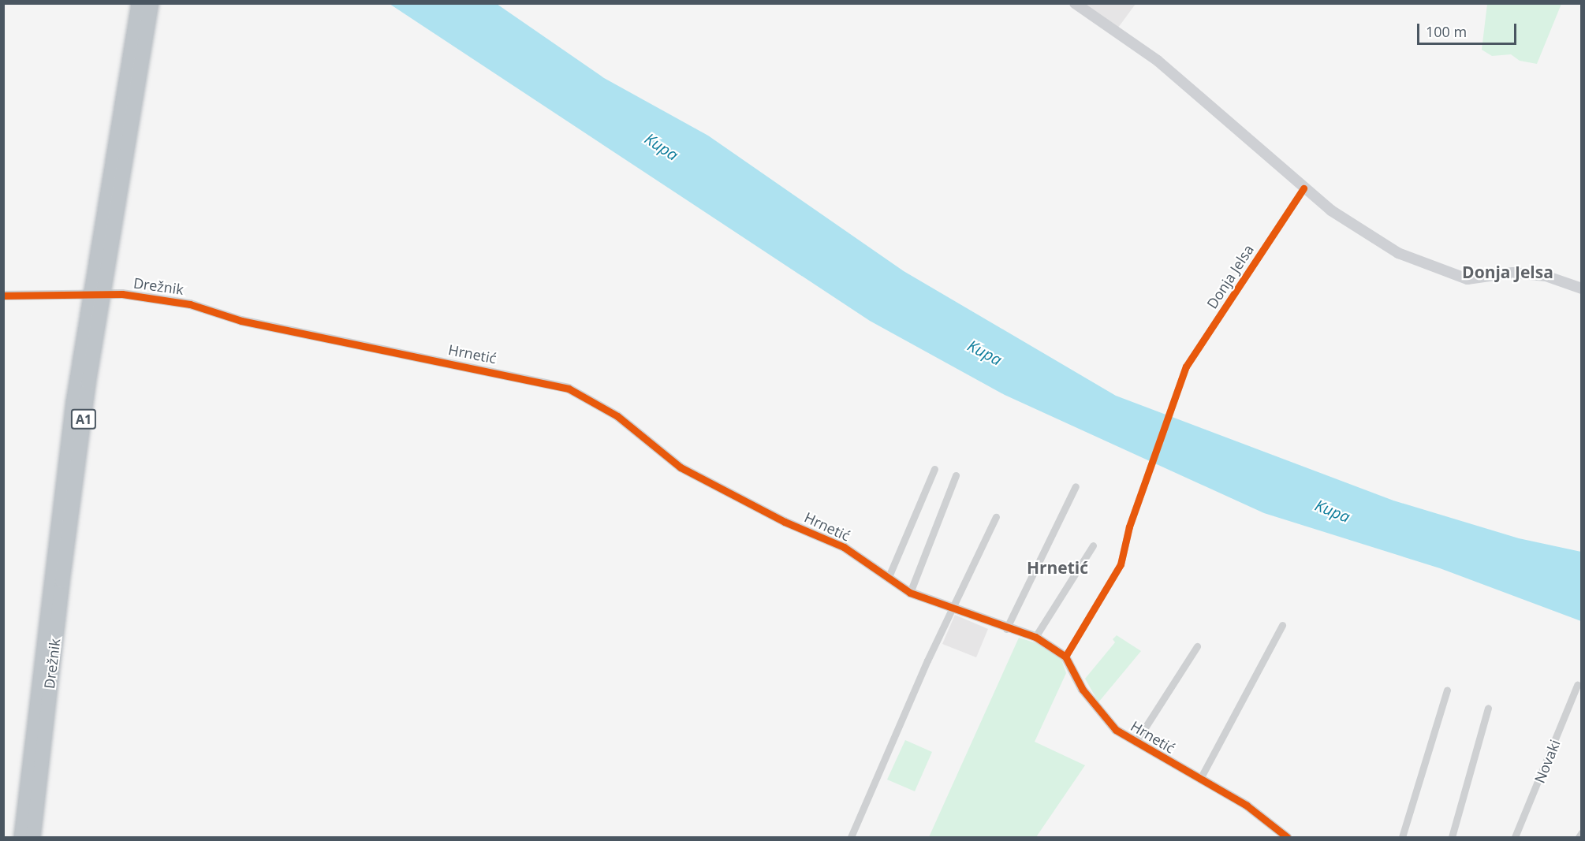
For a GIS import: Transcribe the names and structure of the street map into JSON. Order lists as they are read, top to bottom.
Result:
{
  "streets": {
    "highway": ["Drežnik", "A1"],
    "street": ["Donja Jelsa", "Hrnetić", "Novaki"]
  },
  "crossings": [
    ["Donja Jelsa", "Hrnetić"],
    ["Drežnik", "Hrnetić"]
  ],
  "districts": ["Donja Jelsa", "Hrnetić"],
  "water": ["Kupa"],
  "scale_bar": "100 m"
}
